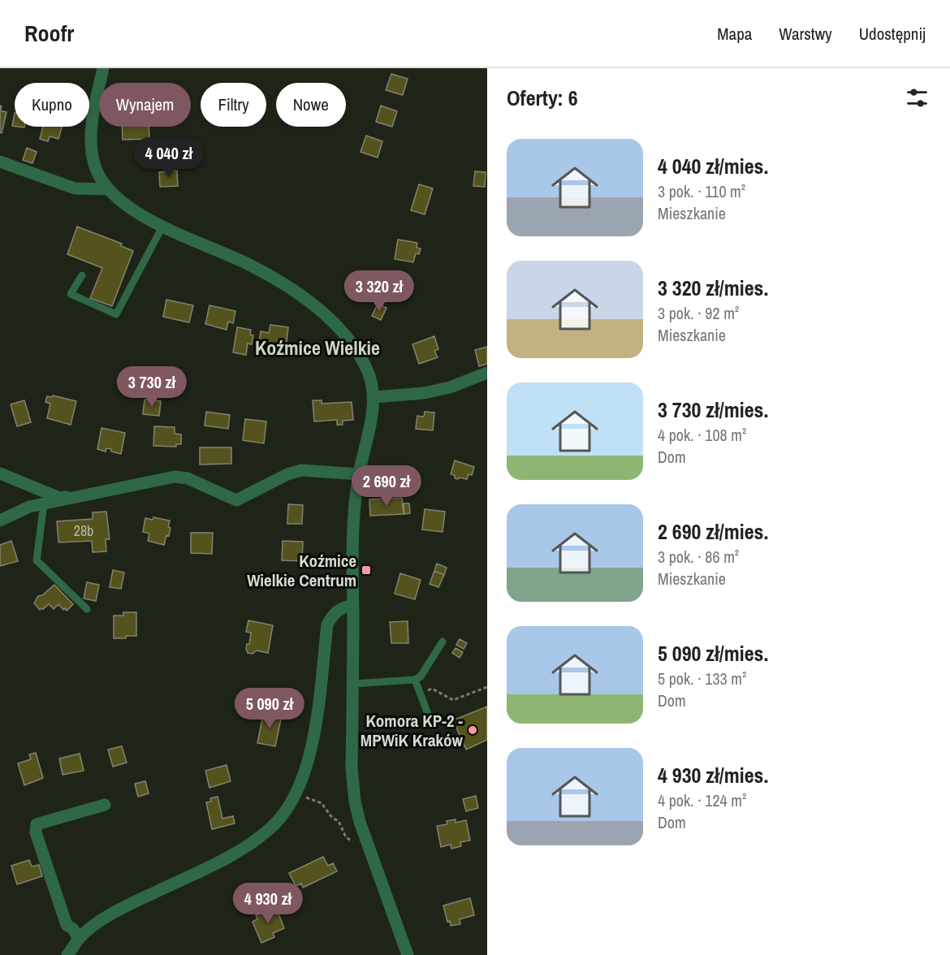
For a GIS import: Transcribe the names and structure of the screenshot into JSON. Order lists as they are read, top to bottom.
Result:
{
  "districts": ["Koźmice Wielkie"],
  "places": {
    "transit": ["Koźmice Wielkie Centrum"],
    "other": ["Komora KP-2 - MPWiK Kraków"]
  },
  "house_numbers": ["28b"],
  "page": {
    "header": "Roofr",
    "nav": ["Mapa", "Warstwy", "Udostępnij"],
    "heading": "Oferty: 6",
    "chip": [
      "Kupno",
      "Wynajem",
      "Filtry",
      "Nowe"
    ],
    "list": [
      {
        "name": "4 040 zł/mies.",
        "note": "3 pok. · 110 m² · Mieszkanie"
      },
      {
        "name": "3 320 zł/mies.",
        "note": "3 pok. · 92 m² · Mieszkanie"
      },
      {
        "name": "3 730 zł/mies.",
        "note": "4 pok. · 108 m² · Dom"
      },
      {
        "name": "2 690 zł/mies.",
        "note": "3 pok. · 86 m² · Mieszkanie"
      },
      {
        "name": "5 090 zł/mies.",
        "note": "5 pok. · 133 m² · Dom"
      },
      {
        "name": "4 930 zł/mies.",
        "note": "4 pok. · 124 m² · Dom"
      }
    ],
    "price": [
      "4 040 zł",
      "3 320 zł",
      "3 730 zł",
      "2 690 zł",
      "5 090 zł",
      "4 930 zł"
    ]
  }
}
